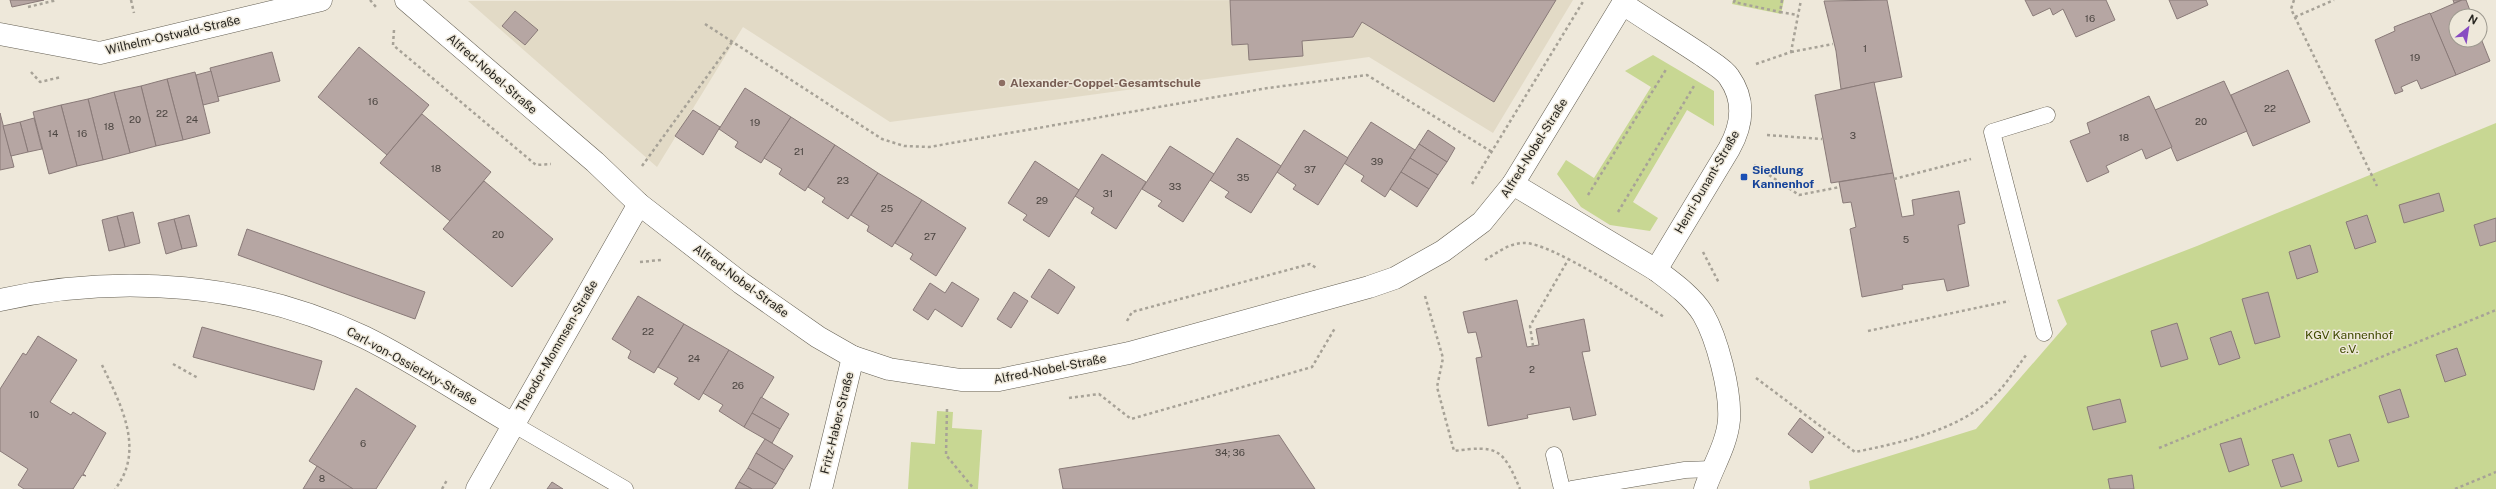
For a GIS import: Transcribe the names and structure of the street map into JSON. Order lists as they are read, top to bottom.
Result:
{
  "streets": {
    "street": [
      "Wilhelm-Ostwald-Straße",
      "Alfred-Nobel-Straße",
      "Henri-Dunant-Straße",
      "Theodor-Mommsen-Straße",
      "Carl-von-Ossietzky-Straße",
      "Fritz-Haber-Straße"
    ]
  },
  "crossings": [
    ["Alfred-Nobel-Straße", "Henri-Dunant-Straße"],
    ["Alfred-Nobel-Straße", "Theodor-Mommsen-Straße"],
    ["Alfred-Nobel-Straße", "Fritz-Haber-Straße"],
    ["Theodor-Mommsen-Straße", "Carl-von-Ossietzky-Straße"]
  ],
  "parks": ["KGV Kannenhof e.V."],
  "places": {
    "other": ["Alexander-Coppel-Gesamtschule"],
    "transit": ["Siedlung Kannenhof"]
  },
  "house_numbers": [
    "16",
    "1",
    "19",
    "16",
    "22",
    "22",
    "20",
    "24",
    "20",
    "19",
    "18",
    "14",
    "16",
    "3",
    "18",
    "21",
    "39",
    "18",
    "37",
    "35",
    "23",
    "33",
    "31",
    "29",
    "25",
    "20",
    "27",
    "5",
    "22",
    "24",
    "2",
    "26",
    "10",
    "6",
    "34; 36",
    "8"
  ],
  "north": "top right"
}
